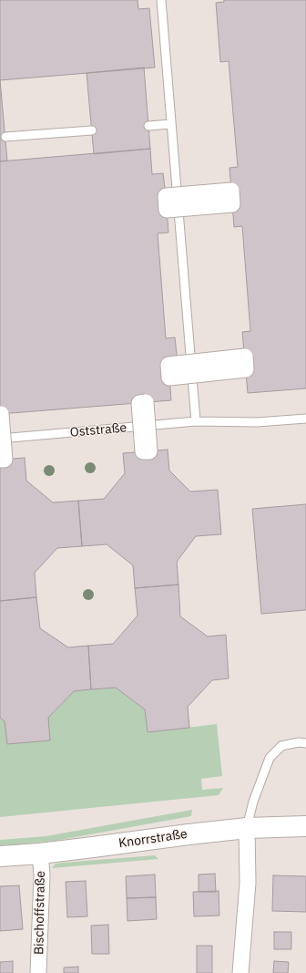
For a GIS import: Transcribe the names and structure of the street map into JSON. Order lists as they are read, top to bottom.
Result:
{
  "streets": {
    "street": ["Knorrstraße", "Bischoffstraße"],
    "lane": ["Oststraße"]
  },
  "crossings": [
    ["Knorrstraße", "Bischoffstraße"]
  ]
}
